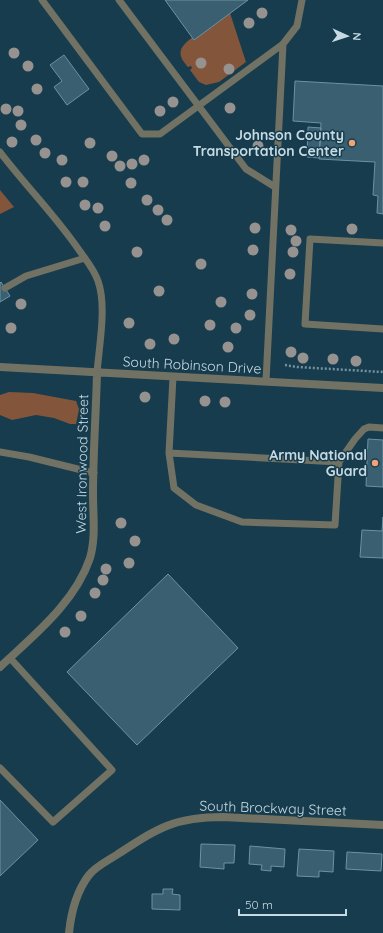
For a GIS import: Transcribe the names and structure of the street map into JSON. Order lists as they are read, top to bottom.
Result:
{
  "streets": {
    "street": ["South Robinson Drive", "West Ironwood Street", "South Brockway Street"]
  },
  "crossings": [
    ["South Robinson Drive", "West Ironwood Street"]
  ],
  "places": ["Johnson County Transportation Center", "Army National Guard"],
  "scale_bar": "50 m",
  "north": "right"
}
